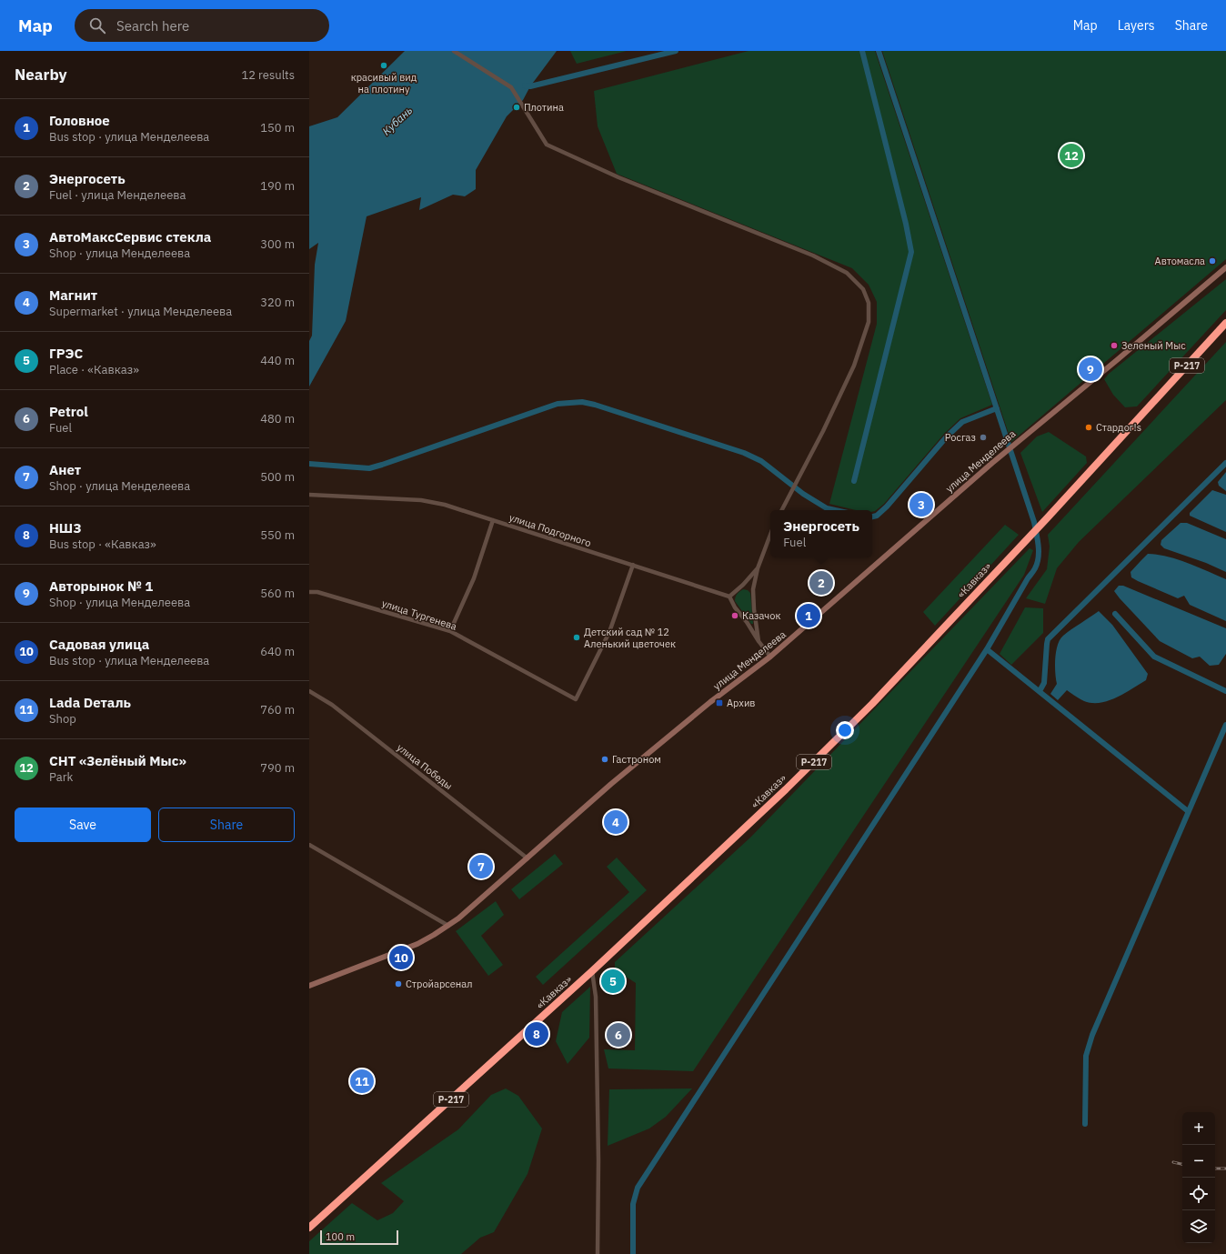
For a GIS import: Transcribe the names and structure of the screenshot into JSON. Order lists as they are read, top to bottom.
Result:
{
  "streets": {
    "highway": ["Р-217", "«Кавказ»"],
    "main road": ["улица Менделеева"],
    "street": ["улица Подгорного", "улица Тургенева", "улица Победы"]
  },
  "crossings": [
    ["улица Менделеева", "улица Победы"],
    ["улица Подгорного", "улица Тургенева"]
  ],
  "water": ["Кубань"],
  "places": {
    "other": [
      "красивый вид на плотину",
      "Плотина",
      "Автомасла",
      "Зеленый Мыс",
      "Стардог!s",
      "Росгаз",
      "Казачок",
      "Детский сад № 12 Аленький цветочек",
      "Гастроном",
      "Стройарсенал"
    ],
    "transit": ["Архив"]
  },
  "scale_bar": "100 m",
  "page": {
    "header": "Map",
    "search": "Search here",
    "nav": ["Map", "Layers", "Share"],
    "heading": ["Nearby", "12 results"],
    "list": [
      {
        "mark": "1",
        "name": "Головное",
        "note": "Bus stop · улица Менделеева",
        "value": "150 m"
      },
      {
        "mark": "2",
        "name": "Энергосеть",
        "note": "Fuel · улица Менделеева",
        "value": "190 m"
      },
      {
        "mark": "3",
        "name": "АвтоМаксСервис стекла",
        "note": "Shop · улица Менделеева",
        "value": "300 m"
      },
      {
        "mark": "4",
        "name": "Магнит",
        "note": "Supermarket · улица Менделеева",
        "value": "320 m"
      },
      {
        "mark": "5",
        "name": "ГРЭС",
        "note": "Place · «Кавказ»",
        "value": "440 m"
      },
      {
        "mark": "6",
        "name": "Petrol",
        "note": "Fuel",
        "value": "480 m"
      },
      {
        "mark": "7",
        "name": "Анет",
        "note": "Shop · улица Менделеева",
        "value": "500 m"
      },
      {
        "mark": "8",
        "name": "НШЗ",
        "note": "Bus stop · «Кавказ»",
        "value": "550 m"
      },
      {
        "mark": "9",
        "name": "Авторынок № 1",
        "note": "Shop · улица Менделеева",
        "value": "560 m"
      },
      {
        "mark": "10",
        "name": "Садовая улица",
        "note": "Bus stop · улица Менделеева",
        "value": "640 m"
      },
      {
        "mark": "11",
        "name": "Lada Dеталь",
        "note": "Shop",
        "value": "760 m"
      },
      {
        "mark": "12",
        "name": "СНТ «Зелёный Мыс»",
        "note": "Park",
        "value": "790 m"
      }
    ],
    "pins": [
      "12",
      "9",
      "3",
      "2",
      "1",
      "4",
      "7",
      "10",
      "5",
      "8",
      "6",
      "11"
    ],
    "popup": ["Энергосеть", "Fuel"],
    "buttons": ["Save", "Share"],
    "map_buttons": ["+", "−"],
    "scale": "100 m"
  }
}
